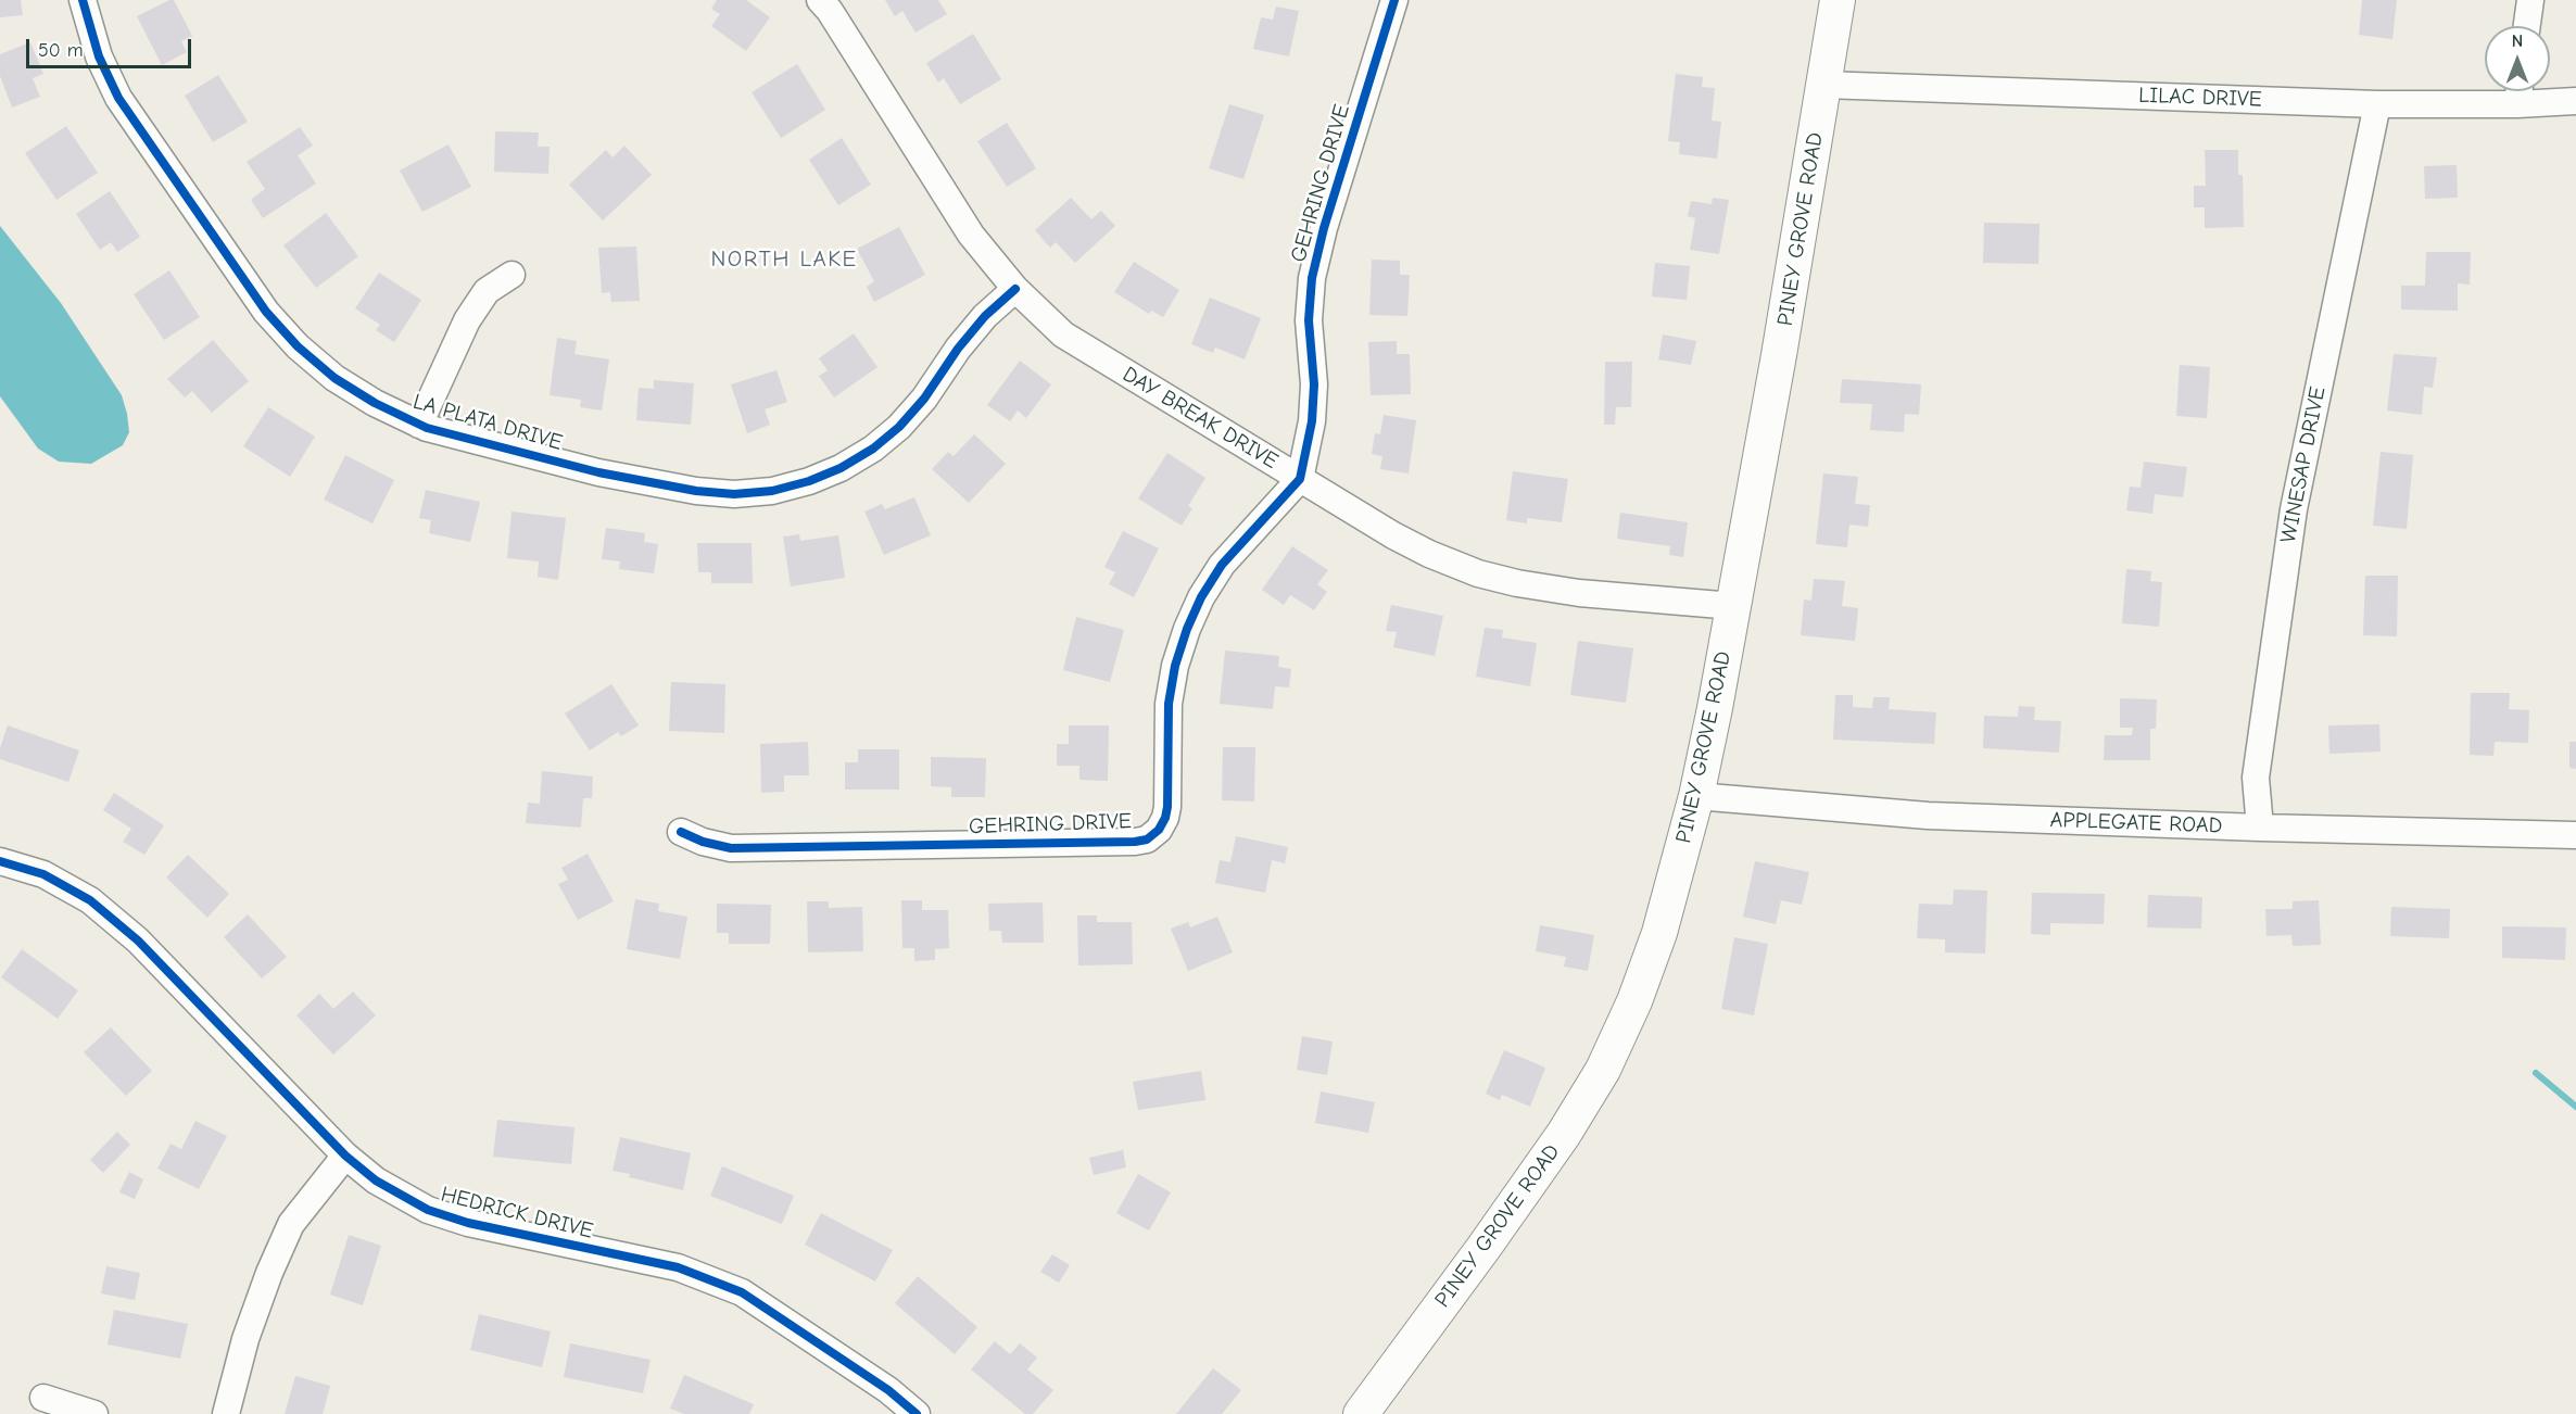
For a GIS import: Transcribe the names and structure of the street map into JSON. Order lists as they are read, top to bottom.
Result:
{
  "streets": {
    "main road": ["PINEY GROVE ROAD"],
    "street": [
      "LILAC DRIVE",
      "GEHRING DRIVE",
      "DAY BREAK DRIVE",
      "LA PLATA DRIVE",
      "WINESAP DRIVE",
      "APPLEGATE ROAD",
      "HEDRICK DRIVE"
    ]
  },
  "crossings": [
    ["LILAC DRIVE", "PINEY GROVE ROAD"],
    ["LILAC DRIVE", "WINESAP DRIVE"],
    ["GEHRING DRIVE", "DAY BREAK DRIVE"],
    ["PINEY GROVE ROAD", "DAY BREAK DRIVE"],
    ["PINEY GROVE ROAD", "APPLEGATE ROAD"],
    ["DAY BREAK DRIVE", "LA PLATA DRIVE"],
    ["WINESAP DRIVE", "APPLEGATE ROAD"]
  ],
  "districts": ["NORTH LAKE"],
  "scale_bar": "50 m",
  "north": "top"
}
